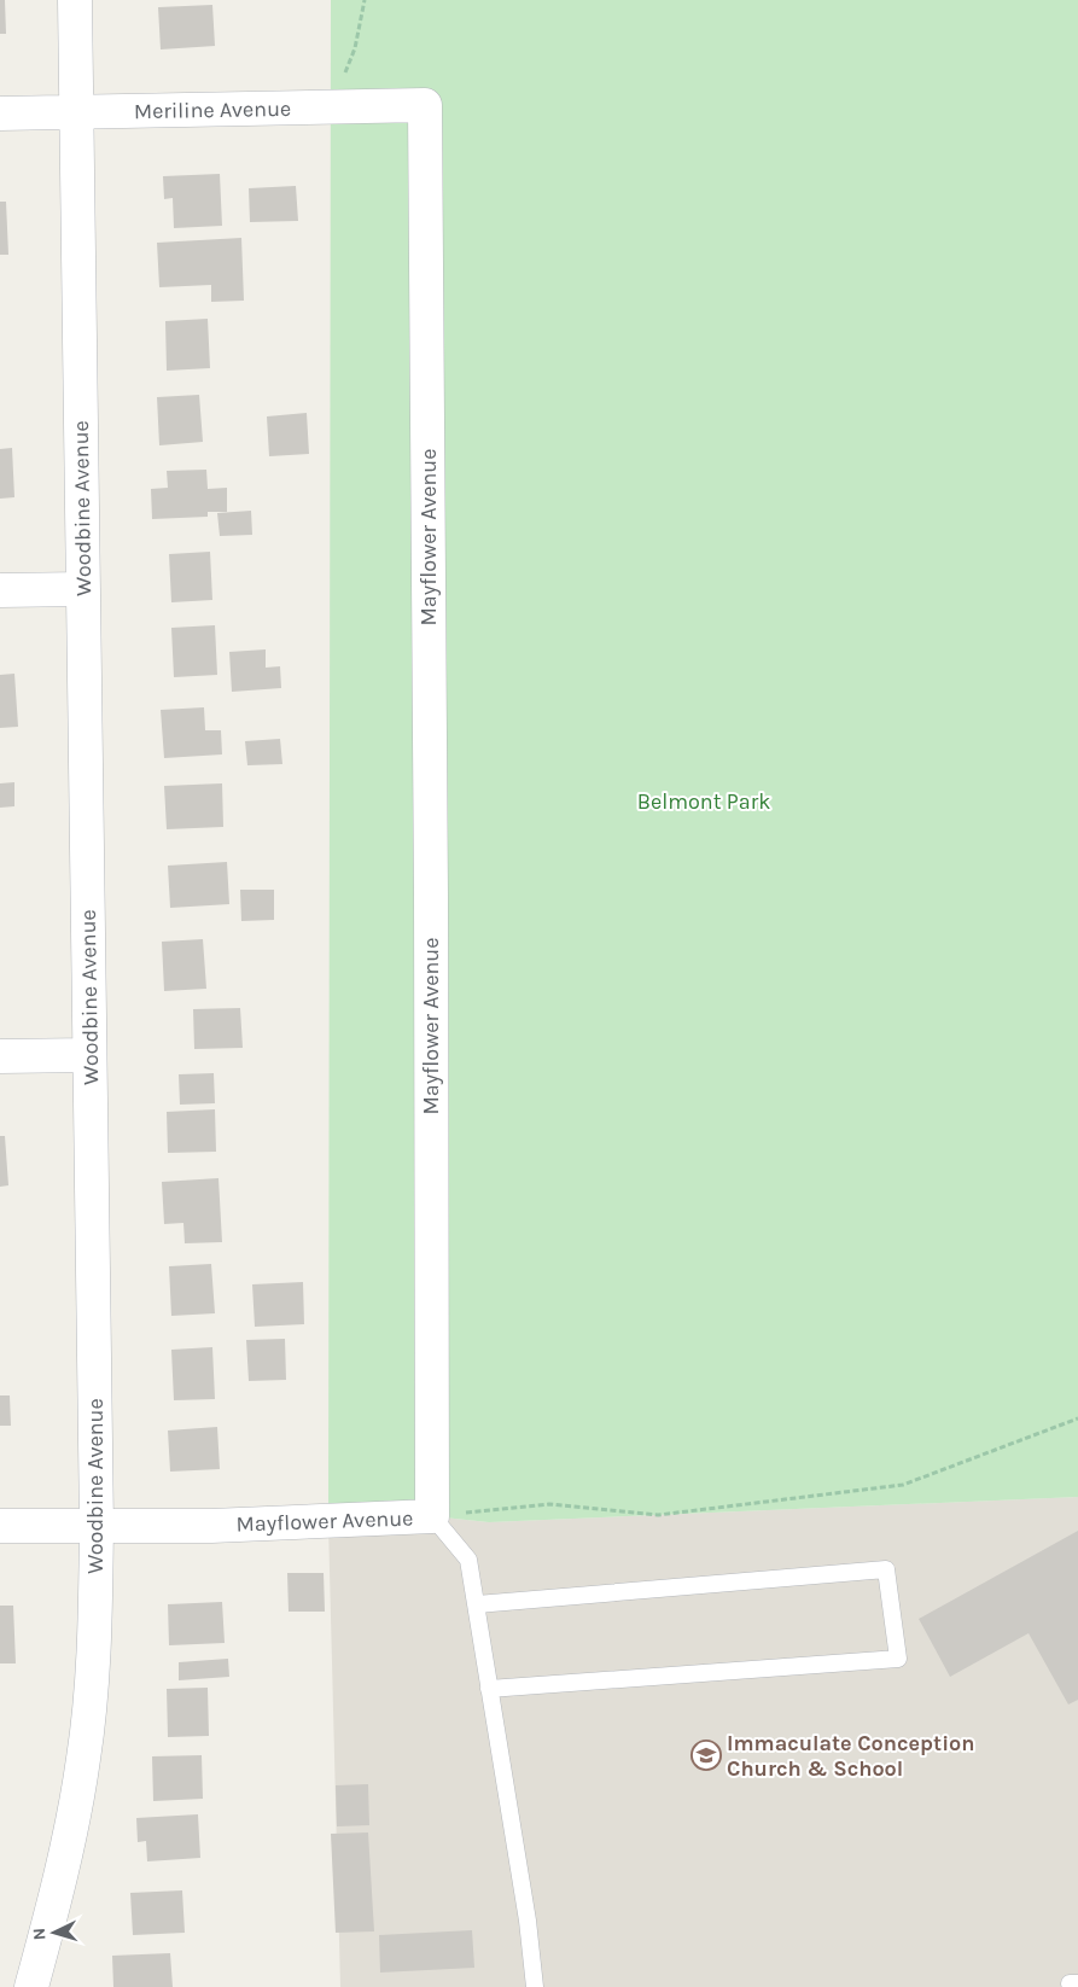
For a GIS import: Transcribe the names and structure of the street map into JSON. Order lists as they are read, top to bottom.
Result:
{
  "streets": {
    "street": ["Meriline Avenue", "Woodbine Avenue", "Mayflower Avenue"]
  },
  "crossings": [
    ["Meriline Avenue", "Woodbine Avenue"],
    ["Meriline Avenue", "Mayflower Avenue"],
    ["Woodbine Avenue", "Mayflower Avenue"]
  ],
  "parks": ["Belmont Park"],
  "places": {
    "school or university": ["Immaculate Conception Church & School"]
  },
  "north": "left"
}
